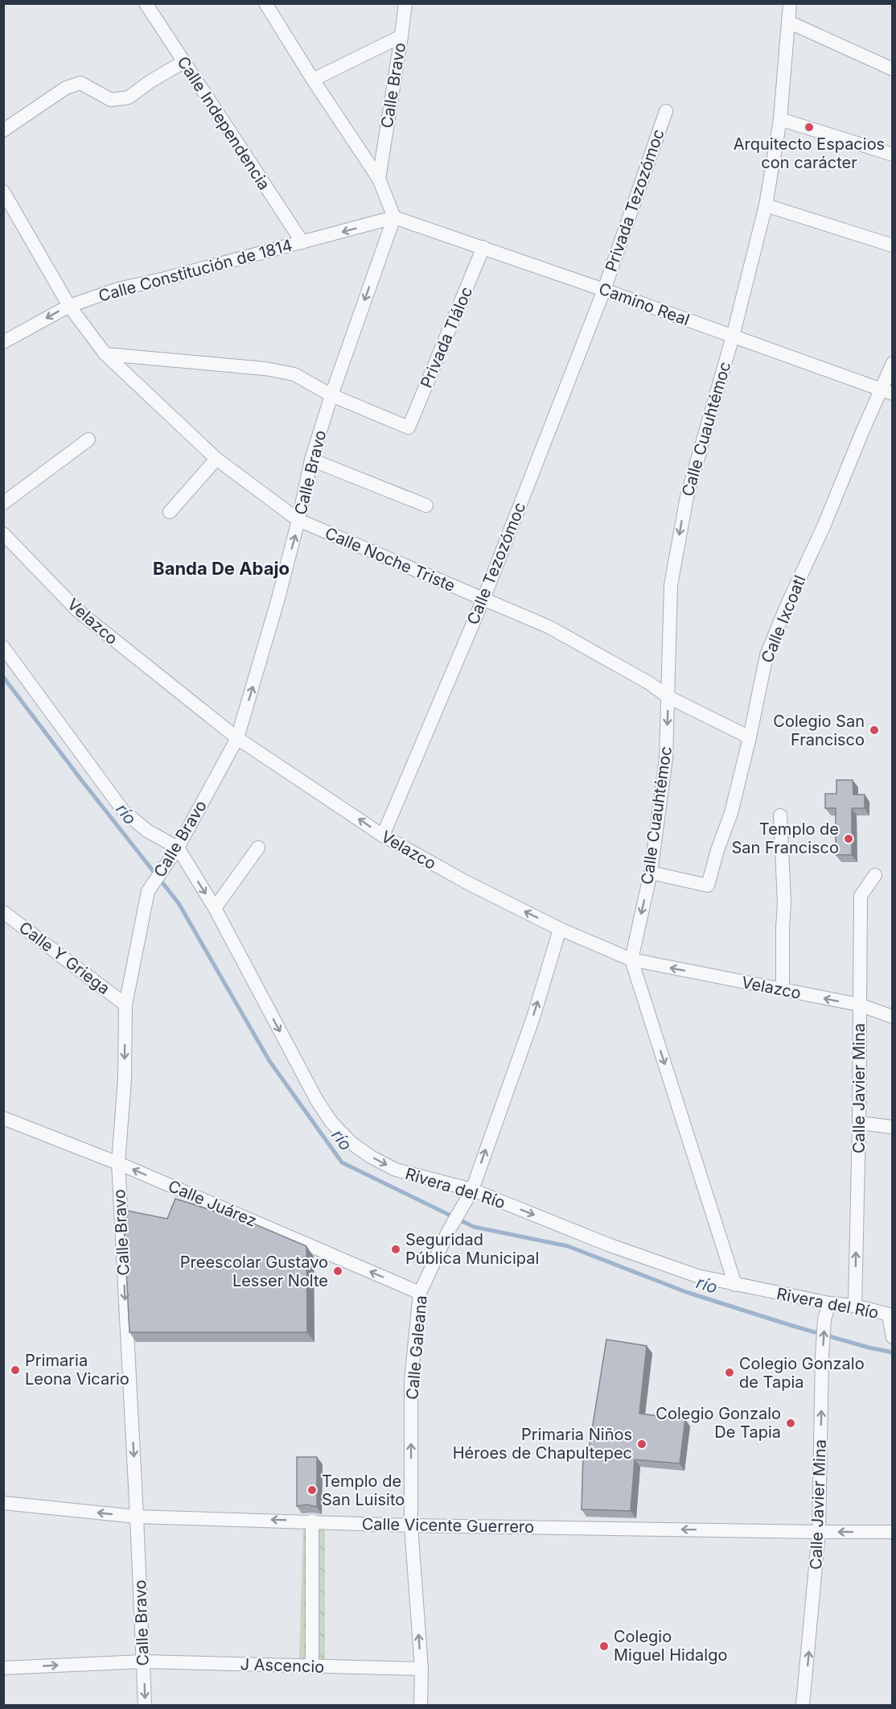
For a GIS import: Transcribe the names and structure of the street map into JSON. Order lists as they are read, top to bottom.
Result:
{
  "streets": {
    "street": [
      "Calle Bravo",
      "Calle Independencia",
      "Privada Tezozómoc",
      "Calle Constitución de 1814",
      "Camino Real",
      "Privada Tláloc",
      "Calle Cuauhtémoc",
      "Calle Noche Triste",
      "Calle Tezozómoc",
      "Calle Ixcoatl",
      "Velazco",
      "Calle Y Griega",
      "Calle Javier Mina",
      "Rivera del Río",
      "Calle Juárez",
      "Calle Galeana",
      "Calle Vicente Guerrero",
      "J Ascencio"
    ]
  },
  "crossings": [
    ["Calle Bravo", "Calle Constitución de 1814"],
    ["Calle Bravo", "Camino Real"],
    ["Calle Bravo", "Privada Tláloc"],
    ["Calle Bravo", "Calle Noche Triste"],
    ["Calle Bravo", "Velazco"],
    ["Calle Bravo", "Calle Y Griega"],
    ["Calle Bravo", "Rivera del Río"],
    ["Calle Bravo", "Calle Juárez"],
    ["Calle Bravo", "Calle Vicente Guerrero"],
    ["Calle Bravo", "J Ascencio"],
    ["Calle Independencia", "Calle Constitución de 1814"],
    ["Privada Tezozómoc", "Camino Real"],
    ["Privada Tezozómoc", "Calle Tezozómoc"],
    ["Calle Constitución de 1814", "Camino Real"],
    ["Calle Constitución de 1814", "Calle Noche Triste"],
    ["Camino Real", "Privada Tláloc"],
    ["Camino Real", "Calle Cuauhtémoc"],
    ["Camino Real", "Calle Tezozómoc"],
    ["Camino Real", "Calle Ixcoatl"],
    ["Calle Cuauhtémoc", "Calle Noche Triste"],
    ["Calle Cuauhtémoc", "Calle Ixcoatl"],
    ["Calle Cuauhtémoc", "Velazco"],
    ["Calle Noche Triste", "Calle Tezozómoc"],
    ["Calle Noche Triste", "Calle Ixcoatl"],
    ["Calle Tezozómoc", "Velazco"],
    ["Velazco", "Calle Javier Mina"],
    ["Velazco", "Calle Galeana"],
    ["Calle Javier Mina", "Rivera del Río"],
    ["Calle Javier Mina", "Calle Vicente Guerrero"],
    ["Rivera del Río", "Calle Galeana"],
    ["Calle Juárez", "Calle Galeana"],
    ["Calle Galeana", "Calle Vicente Guerrero"],
    ["Calle Galeana", "J Ascencio"]
  ],
  "one_way": [
    "Calle Constitución de 1814",
    "Calle Cuauhtémoc",
    "Velazco",
    "Calle Javier Mina",
    "Rivera del Río",
    "Calle Juárez",
    "Calle Vicente Guerrero"
  ],
  "districts": ["Banda De Abajo"],
  "water": ["río"],
  "places": [
    "Arquitecto Espacios con carácter",
    "Colegio San Francisco",
    "Templo de San Francisco",
    "Seguridad Pública Municipal",
    "Preescolar Gustavo Lesser Nolte",
    "Primaria Leona Vicario",
    "Colegio Gonzalo de Tapia",
    "Colegio Gonzalo De Tapia",
    "Primaria Niños Héroes de Chapultepec",
    "Templo de San Luisito",
    "Colegio Miguel Hidalgo"
  ]
}
